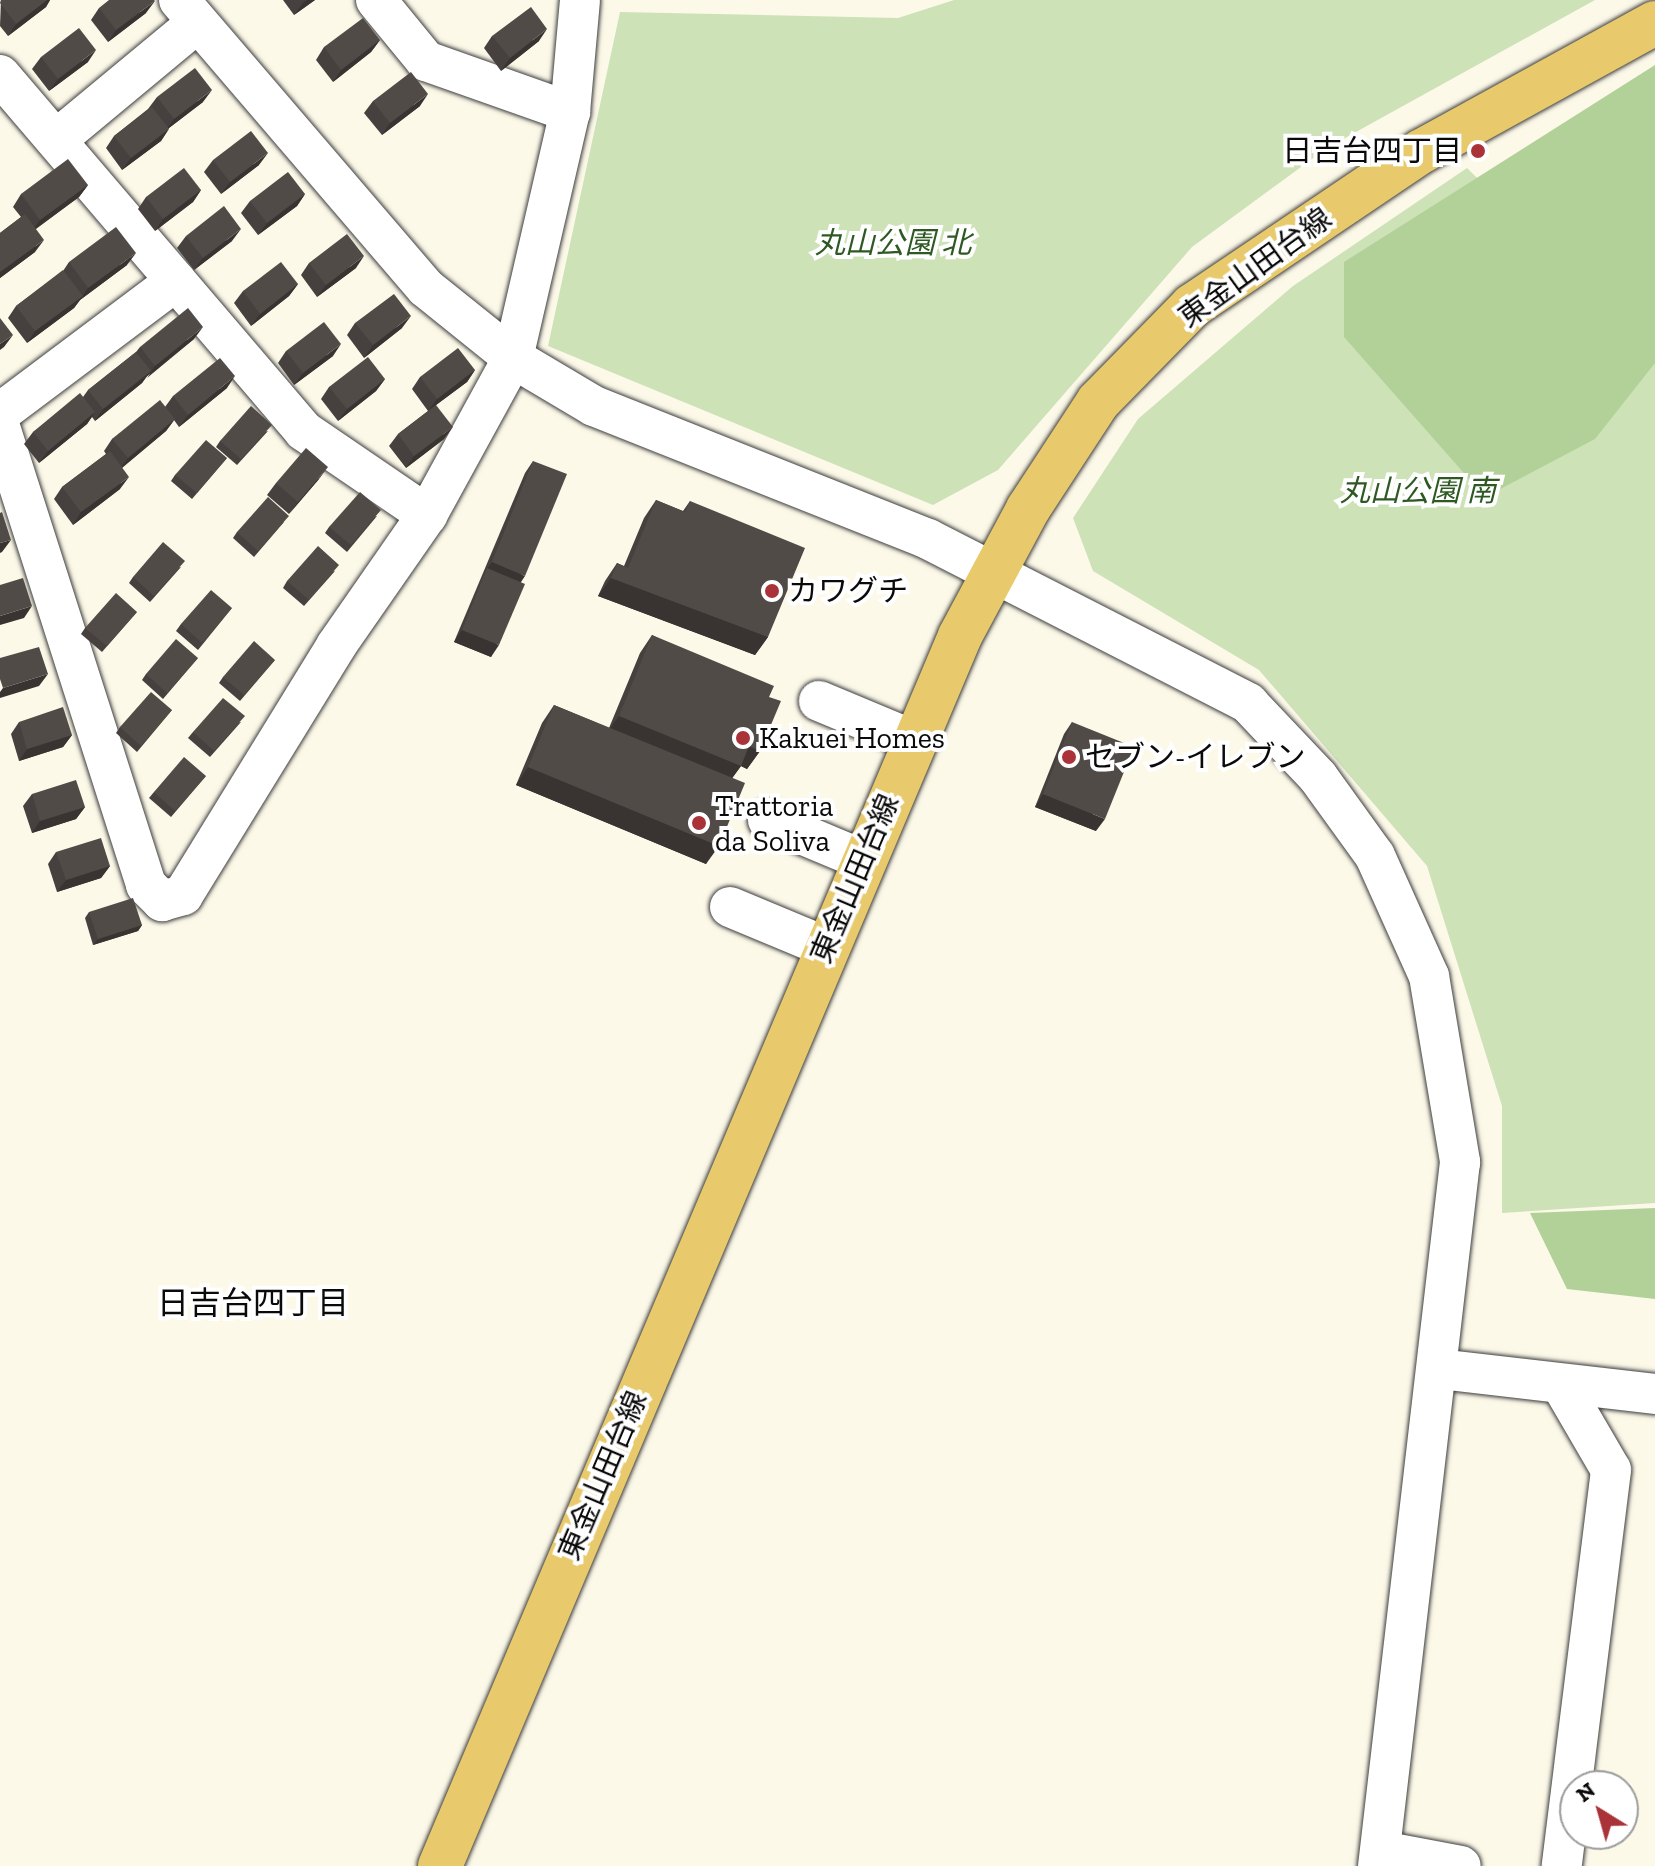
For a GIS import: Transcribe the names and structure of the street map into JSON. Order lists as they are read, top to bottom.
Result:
{
  "streets": {
    "main road": ["東金山田台線"]
  },
  "districts": ["日吉台四丁目"],
  "parks": ["丸山公園 北", "丸山公園 南"],
  "places": [
    "日吉台四丁目",
    "カワグチ",
    "Kakuei Homes",
    "セブン-イレブン",
    "Trattoria da Soliva"
  ],
  "north": "top left"
}
